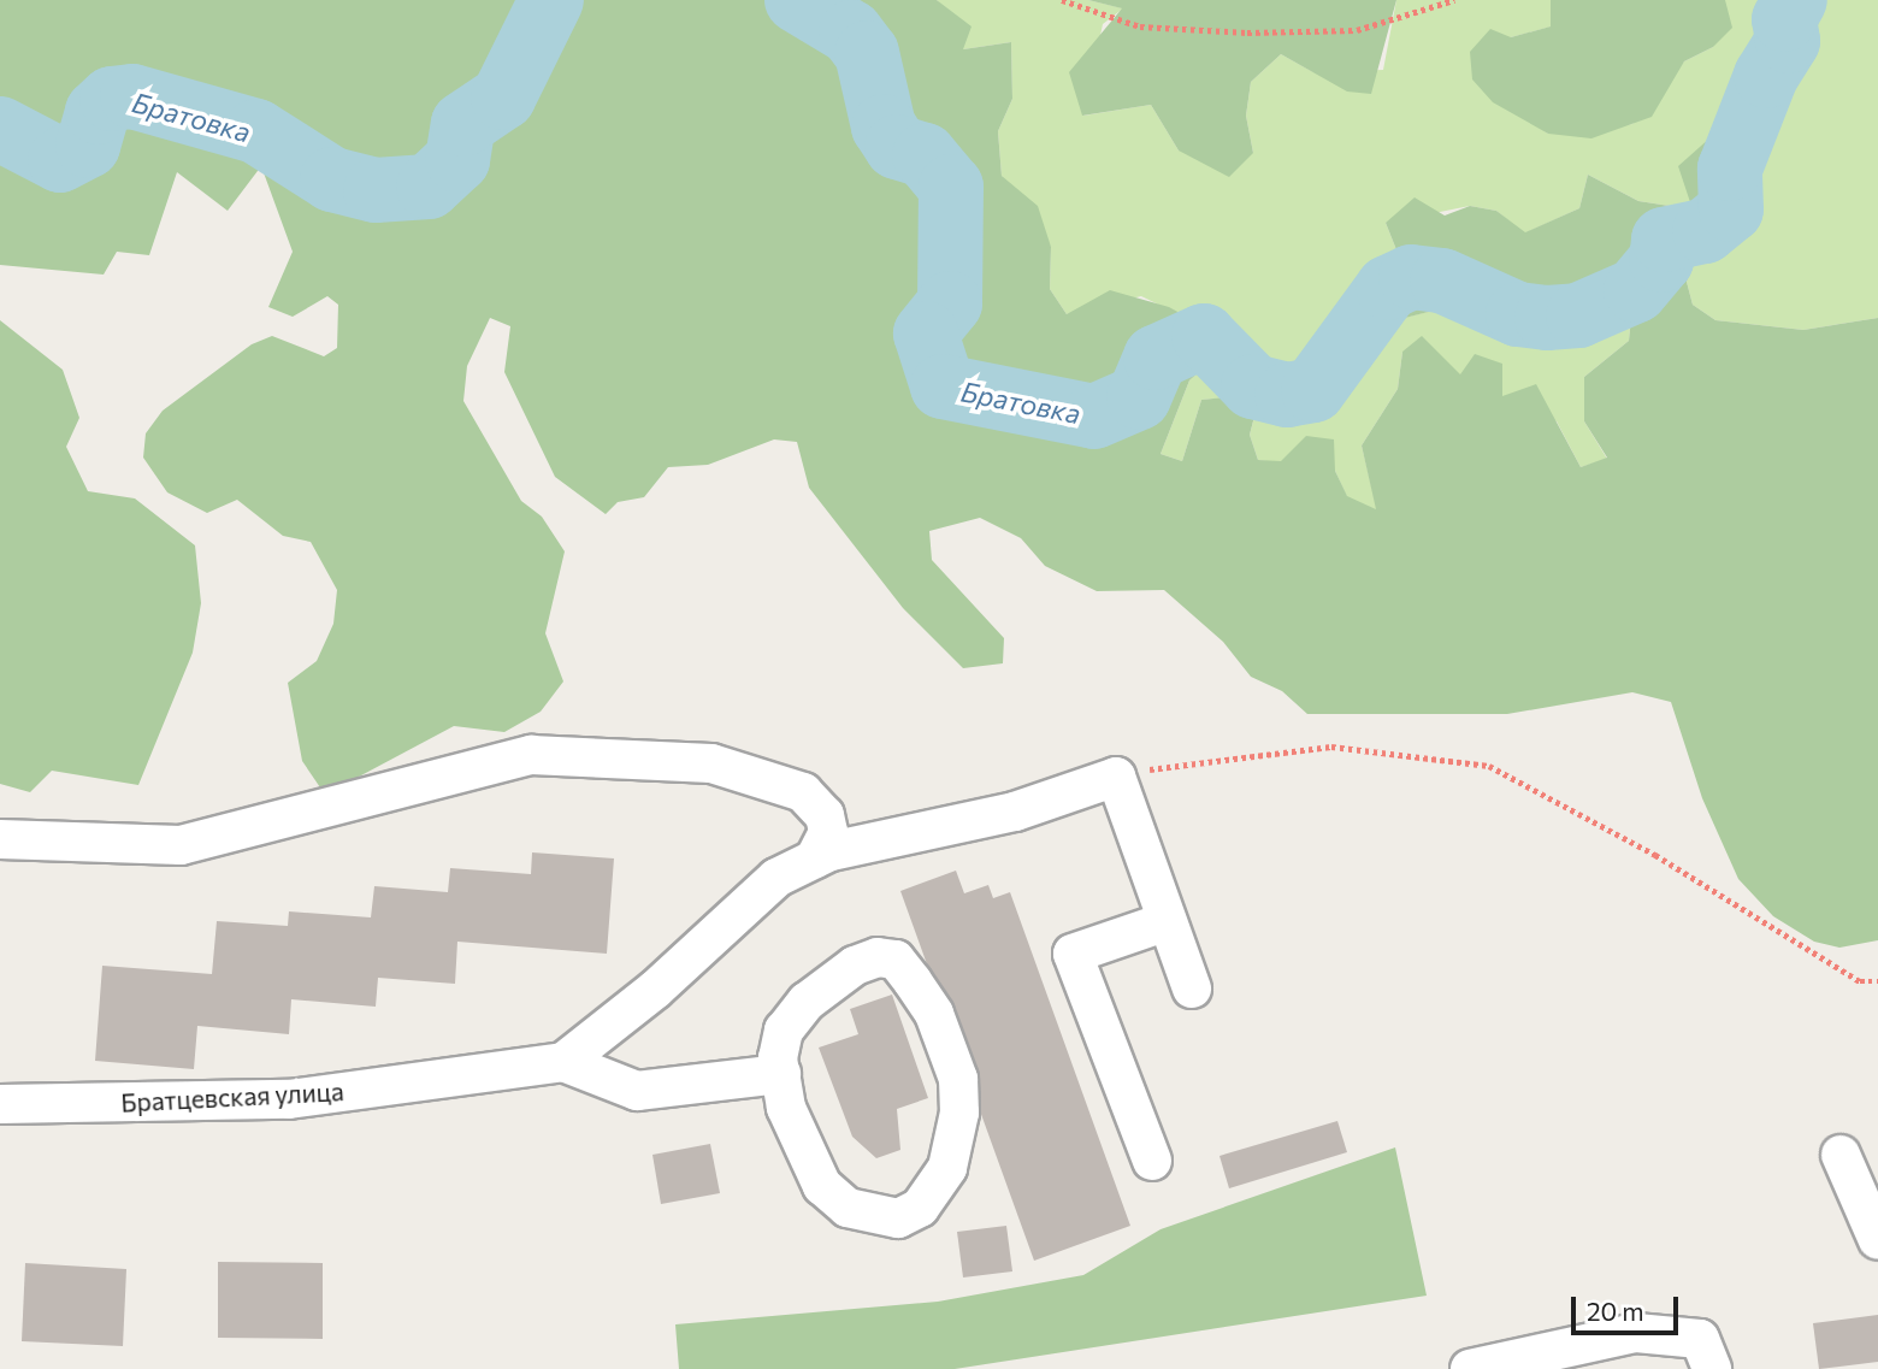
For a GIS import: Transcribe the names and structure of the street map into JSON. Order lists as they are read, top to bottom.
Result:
{
  "streets": {
    "street": ["Братцевская улица"]
  },
  "water": ["Братовка"],
  "scale_bar": "20 m"
}
